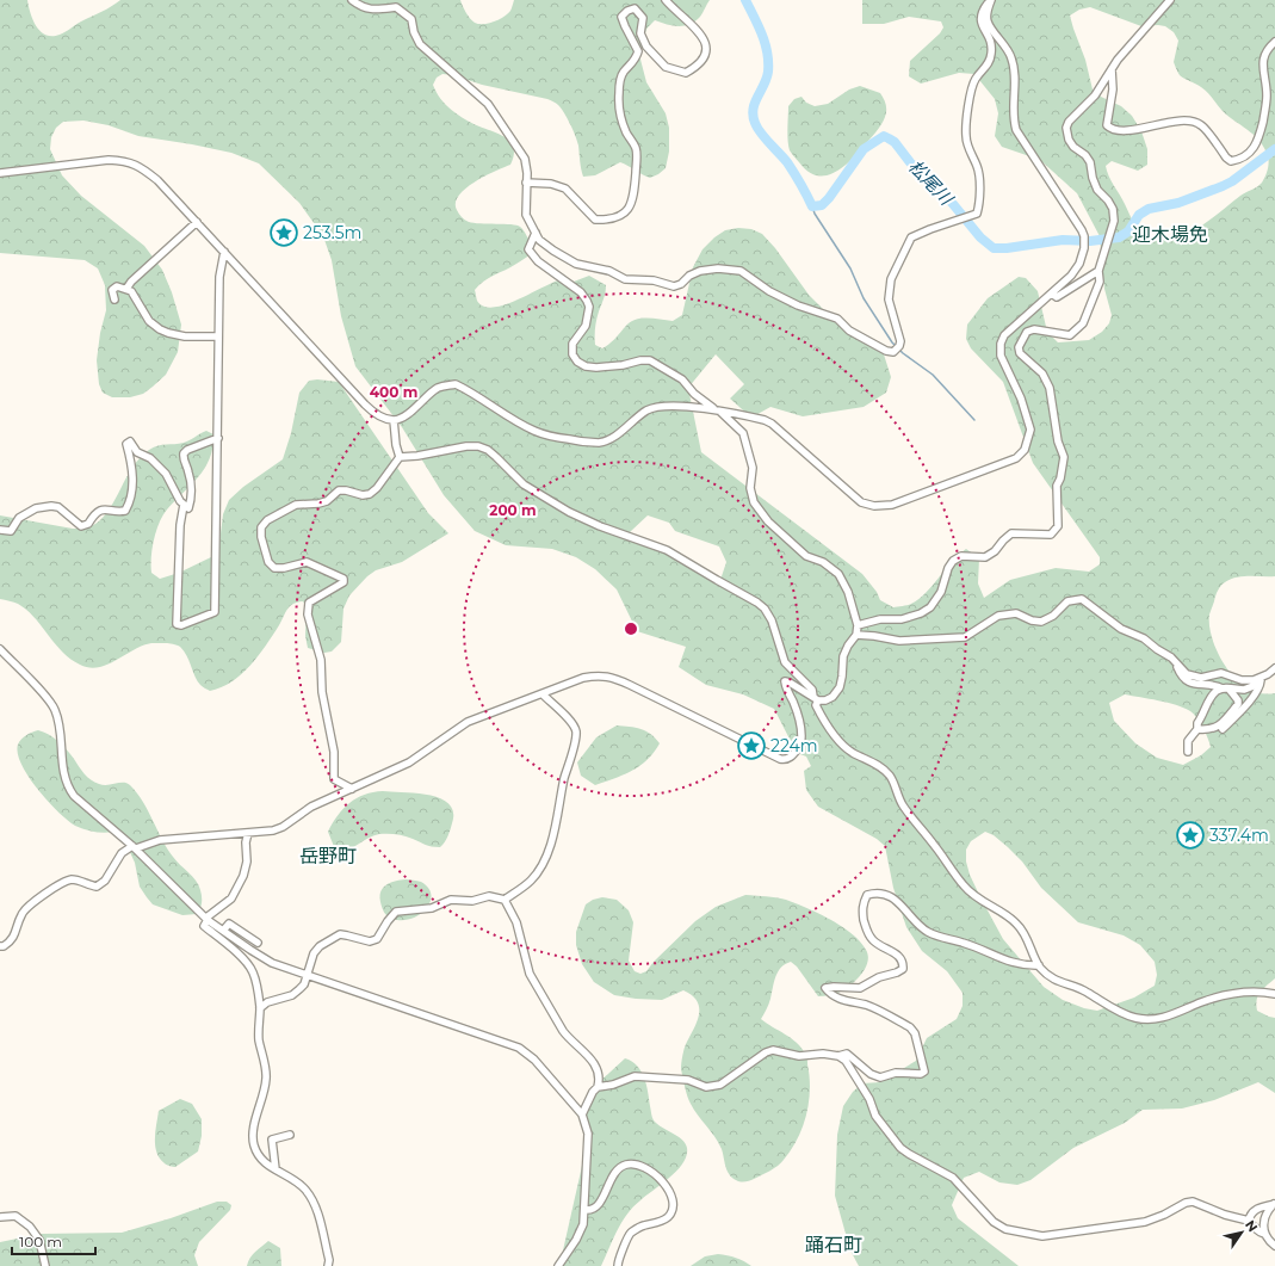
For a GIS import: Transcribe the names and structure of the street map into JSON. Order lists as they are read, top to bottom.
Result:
{
  "districts": ["迎木場免", "岳野町", "踊石町"],
  "water": ["松尾川"],
  "places": {
    "place": ["253.5m", "224m", "337.4m"]
  },
  "scale_bar": "100 m",
  "north": "top right",
  "rings": ["400 m", "200 m"]
}
